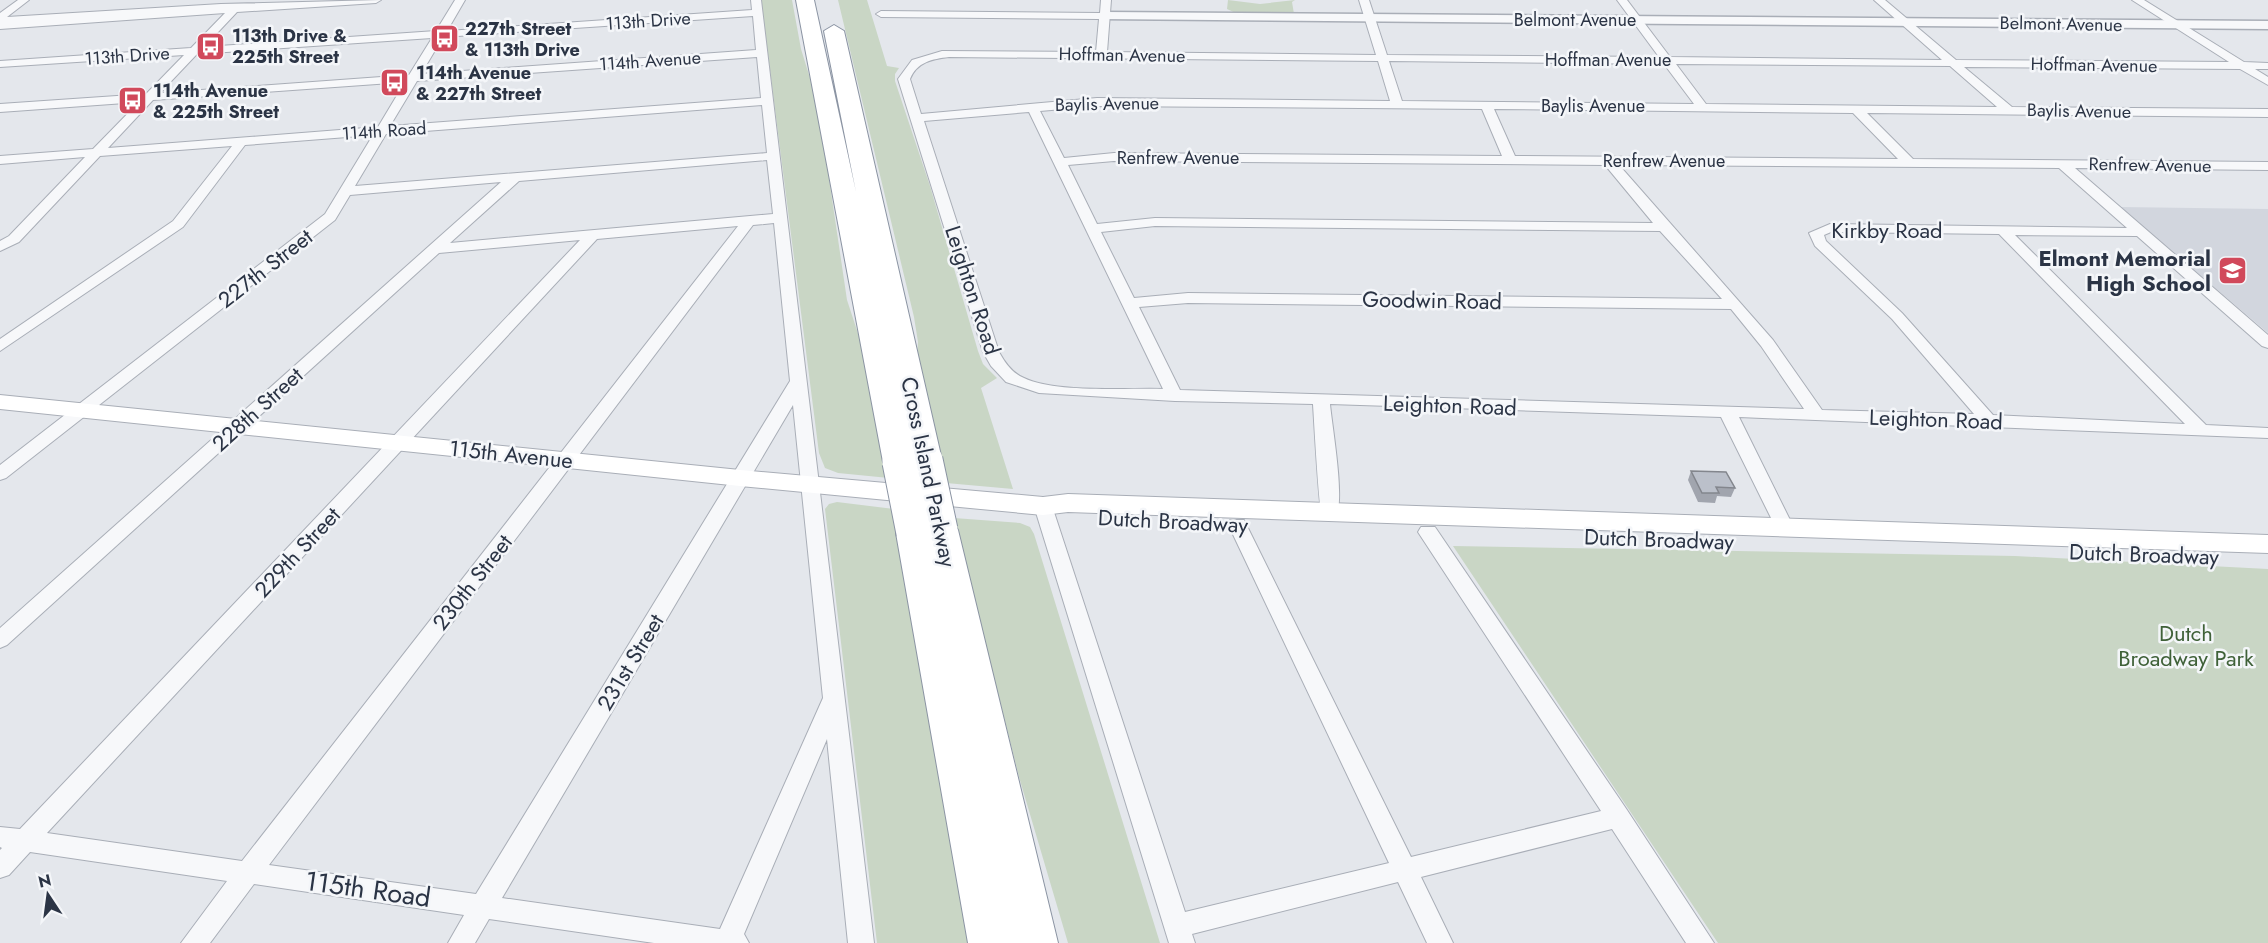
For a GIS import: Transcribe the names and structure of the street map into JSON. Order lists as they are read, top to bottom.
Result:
{
  "streets": {
    "highway": ["Cross Island Parkway"],
    "main road": ["115th Avenue", "Dutch Broadway"],
    "street": [
      "Belmont Avenue",
      "113th Drive",
      "Hoffman Avenue",
      "114th Avenue",
      "Baylis Avenue",
      "114th Road",
      "Renfrew Avenue",
      "Kirkby Road",
      "227th Street",
      "Leighton Road",
      "Goodwin Road",
      "228th Street",
      "229th Street",
      "230th Street",
      "231st Street",
      "115th Road"
    ]
  },
  "crossings": [
    ["113th Drive", "227th Street"],
    ["Hoffman Avenue", "Leighton Road"],
    ["114th Avenue", "227th Street"],
    ["Baylis Avenue", "Leighton Road"],
    ["114th Road", "227th Street"],
    ["Kirkby Road", "Leighton Road"],
    ["227th Street", "115th Avenue"],
    ["228th Street", "115th Avenue"],
    ["115th Avenue", "Dutch Broadway"],
    ["115th Avenue", "229th Street"],
    ["115th Avenue", "230th Street"],
    ["115th Avenue", "231st Street"],
    ["229th Street", "115th Road"],
    ["230th Street", "115th Road"],
    ["231st Street", "115th Road"]
  ],
  "parks": ["Dutch Broadway Park"],
  "places": {
    "bus stop": [
      "227th Street & 113th Drive",
      "113th Drive & 225th Street",
      "114th Avenue & 227th Street",
      "114th Avenue & 225th Street"
    ],
    "school or university": ["Elmont Memorial High School"]
  },
  "north": "top"
}
